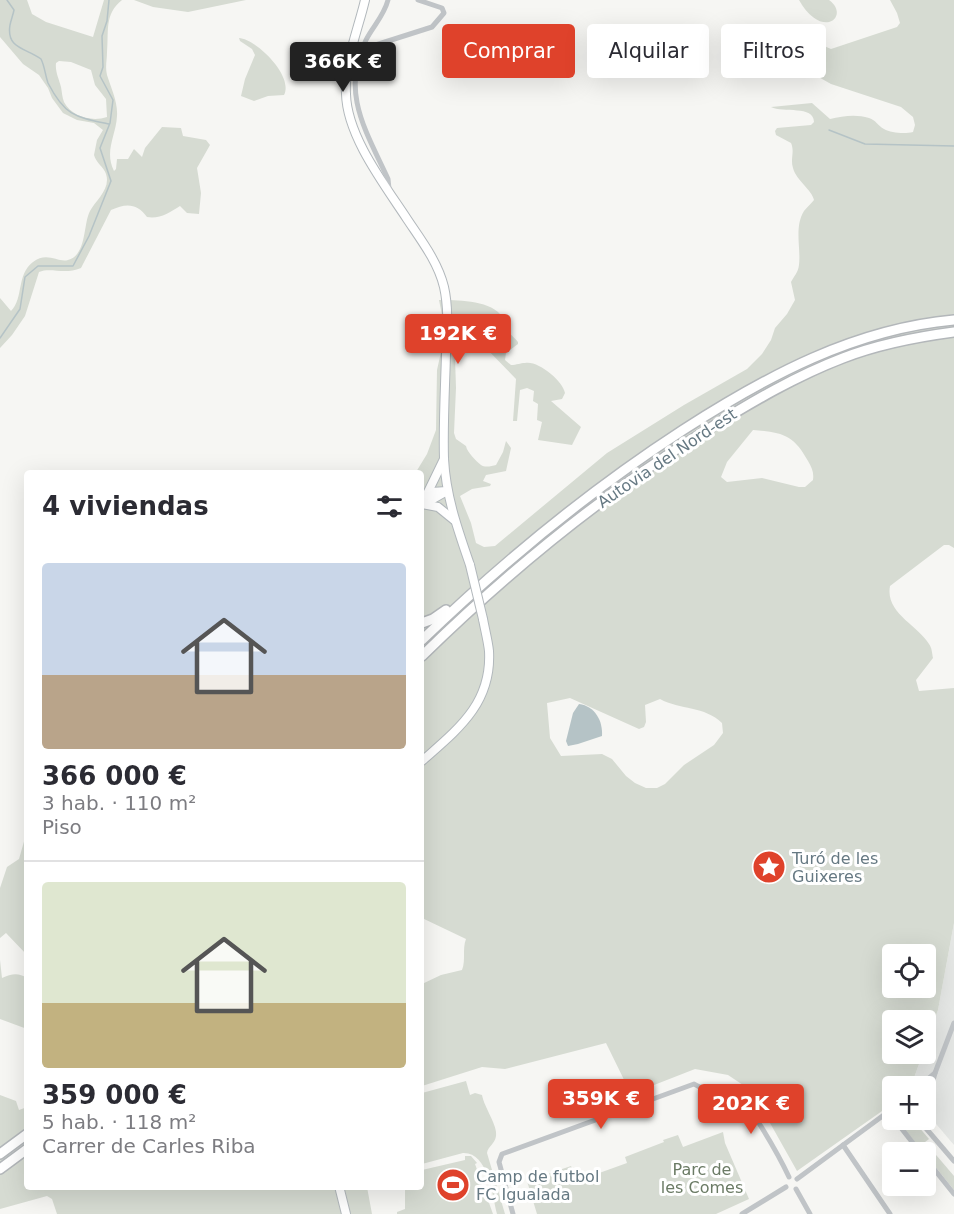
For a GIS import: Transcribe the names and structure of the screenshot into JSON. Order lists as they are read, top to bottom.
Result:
{
  "streets": {
    "highway": ["Autovia del Nord-est"]
  },
  "parks": ["Parc de les Comes"],
  "places": {
    "place": ["Turó de les Guixeres"],
    "sports": ["Camp de futbol FC Igualada"]
  },
  "page": {
    "chip": ["Comprar", "Alquilar", "Filtros"],
    "price": [
      "366K €",
      "192K €",
      "359K €",
      "202K €"
    ],
    "heading": "4 viviendas",
    "list": [
      {
        "name": "366 000 €",
        "note": "3 hab. · 110 m² · Piso"
      },
      {
        "name": "359 000 €",
        "note": "5 hab. · 118 m² · Carrer de Carles Riba"
      }
    ],
    "map_buttons": ["+", "−"]
  }
}
